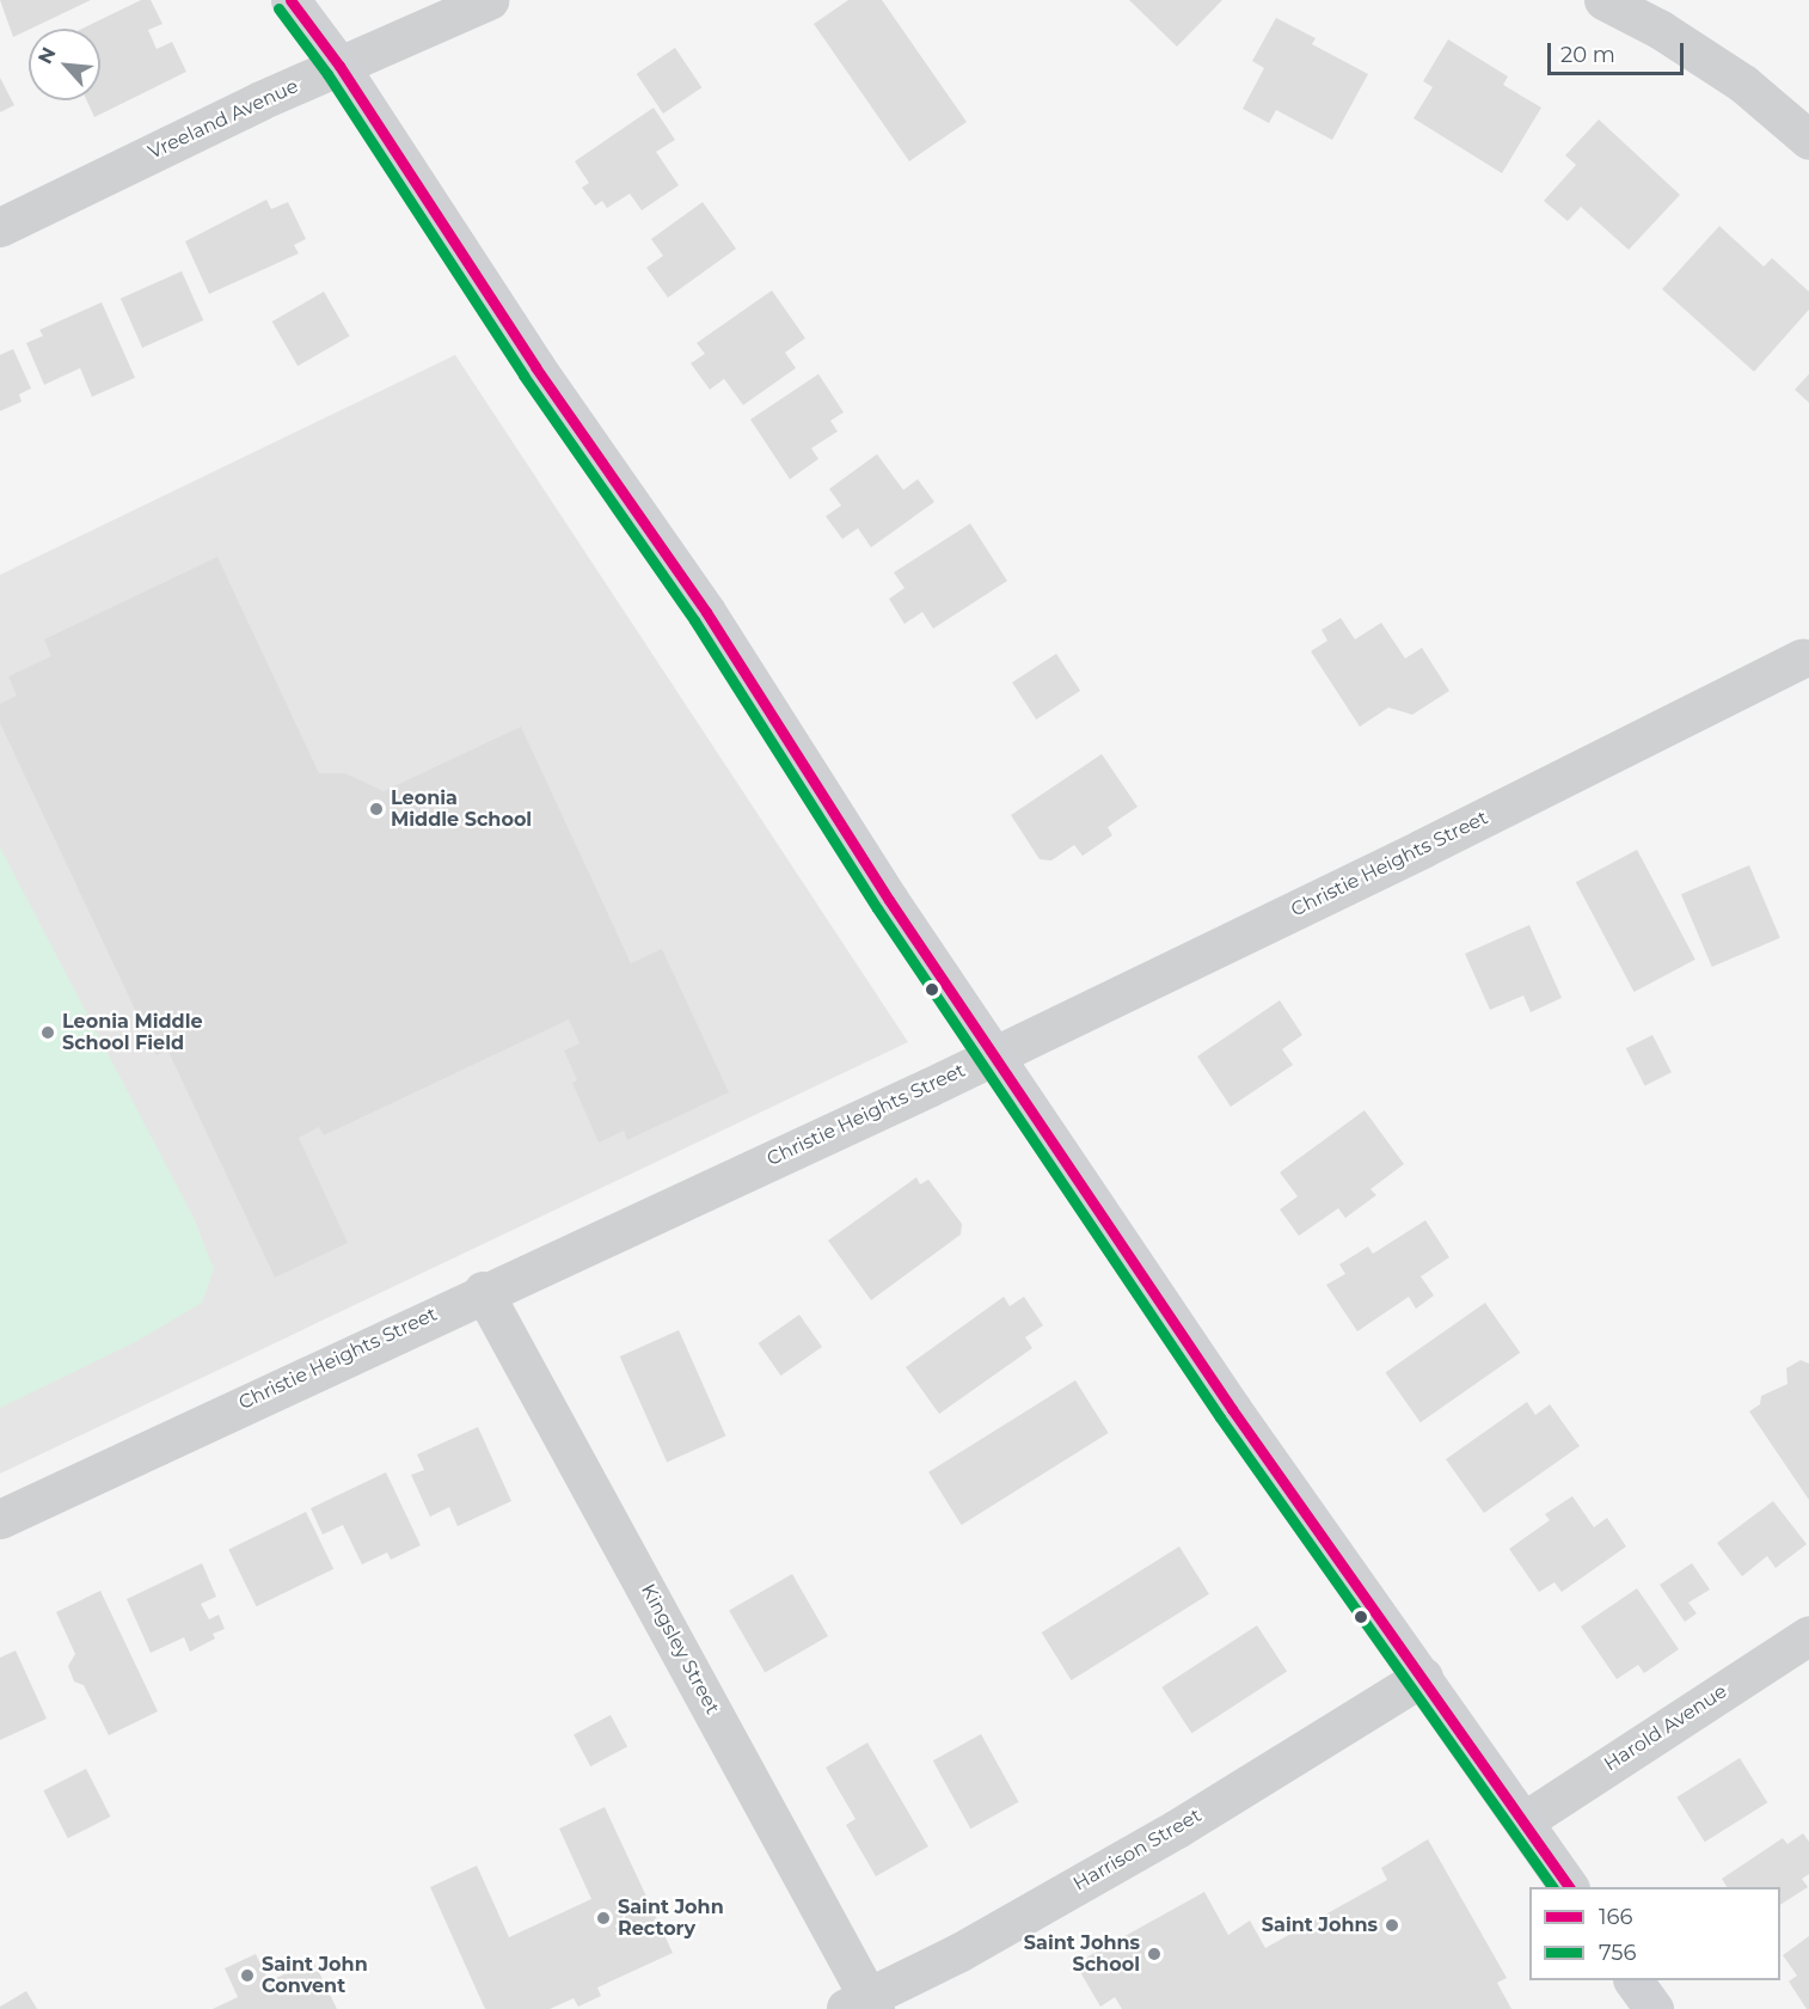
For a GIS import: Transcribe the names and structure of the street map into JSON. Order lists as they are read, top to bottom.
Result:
{
  "streets": {
    "street": [
      "Vreeland Avenue",
      "Christie Heights Street",
      "Kingsley Street",
      "Harold Avenue",
      "Harrison Street"
    ]
  },
  "crossings": [
    ["Christie Heights Street", "Kingsley Street"],
    ["Kingsley Street", "Harrison Street"]
  ],
  "places": [
    "Leonia Middle School",
    "Leonia Middle School Field",
    "Saint John Rectory",
    "Saint Johns",
    "Saint Johns School",
    "Saint John Convent"
  ],
  "lines": ["transit line 166", "transit line 756"],
  "legend": ["166", "756"],
  "scale_bar": "20 m",
  "north": "top left"
}
